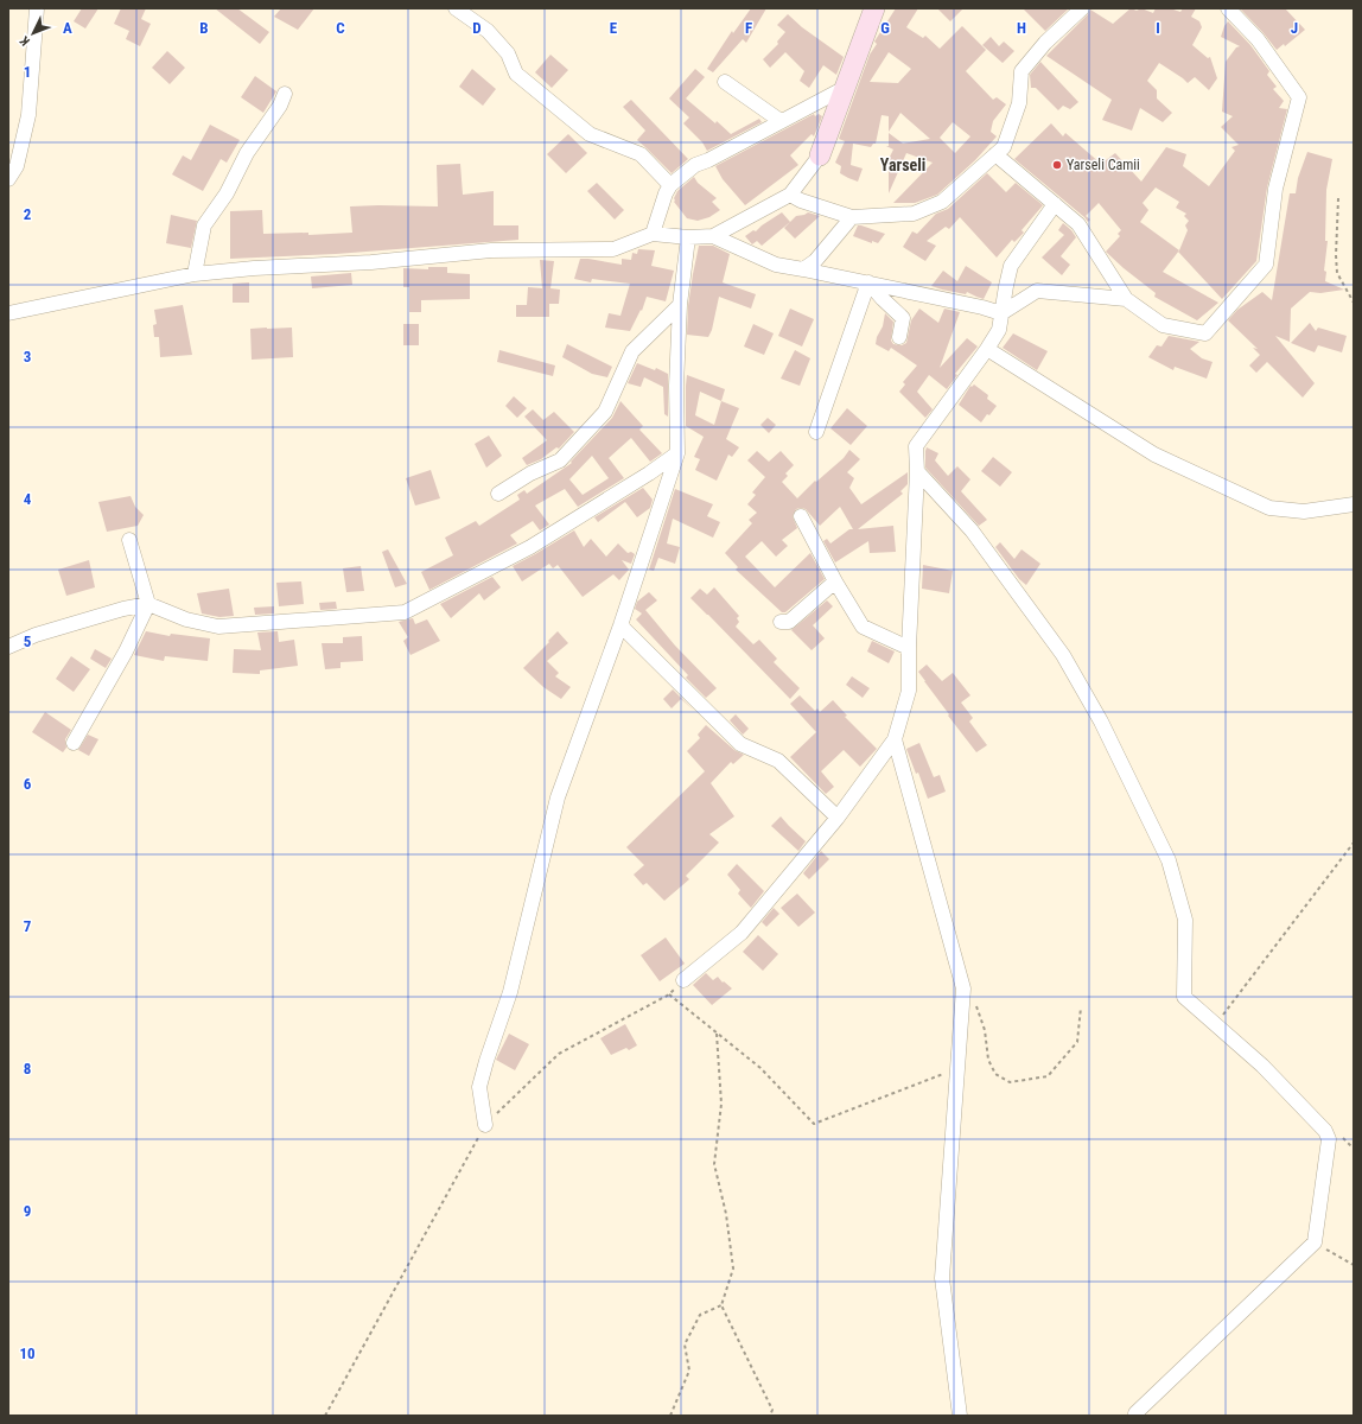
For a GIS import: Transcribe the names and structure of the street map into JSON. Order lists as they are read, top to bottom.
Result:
{
  "districts": ["Yarseli"],
  "places": ["Yarseli Camii"],
  "north": "bottom left",
  "grid": {
    "columns": [
      "A",
      "B",
      "C",
      "D",
      "E",
      "F",
      "G",
      "H",
      "I",
      "J"
    ],
    "rows": [
      "1",
      "2",
      "3",
      "4",
      "5",
      "6",
      "7",
      "8",
      "9",
      "10"
    ]
  }
}
